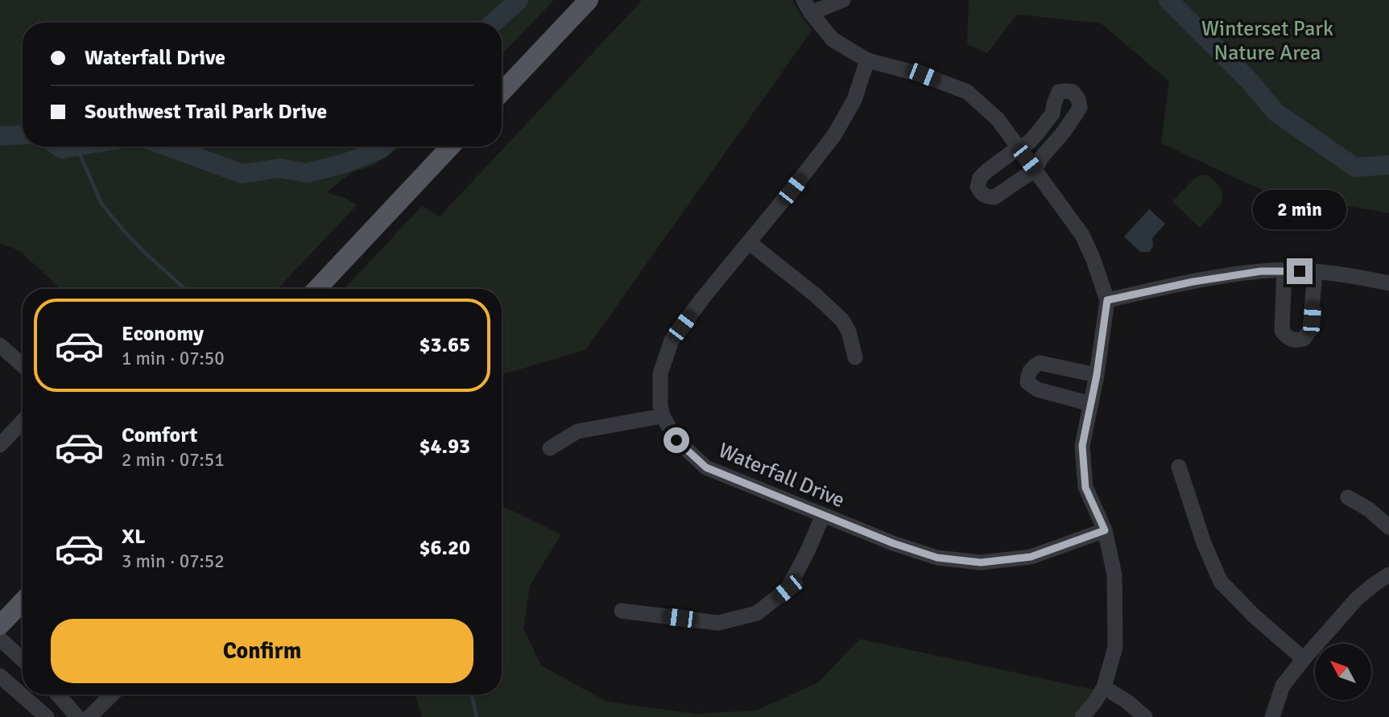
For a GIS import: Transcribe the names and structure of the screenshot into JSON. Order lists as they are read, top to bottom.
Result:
{
  "streets": {
    "street": ["Waterfall Drive"]
  },
  "parks": ["Winterset Park Nature Area"],
  "north": "top left",
  "page": {
    "banner": ["Waterfall Drive", "Southwest Trail Park Drive"],
    "bubble": "2 min",
    "list": [
      {
        "name": "Economy",
        "note": "1 min · 07:50",
        "value": "$3.65"
      },
      {
        "name": "Comfort",
        "note": "2 min · 07:51",
        "value": "$4.93"
      },
      {
        "name": "XL",
        "note": "3 min · 07:52",
        "value": "$6.20"
      }
    ],
    "buttons": "Confirm"
  }
}
